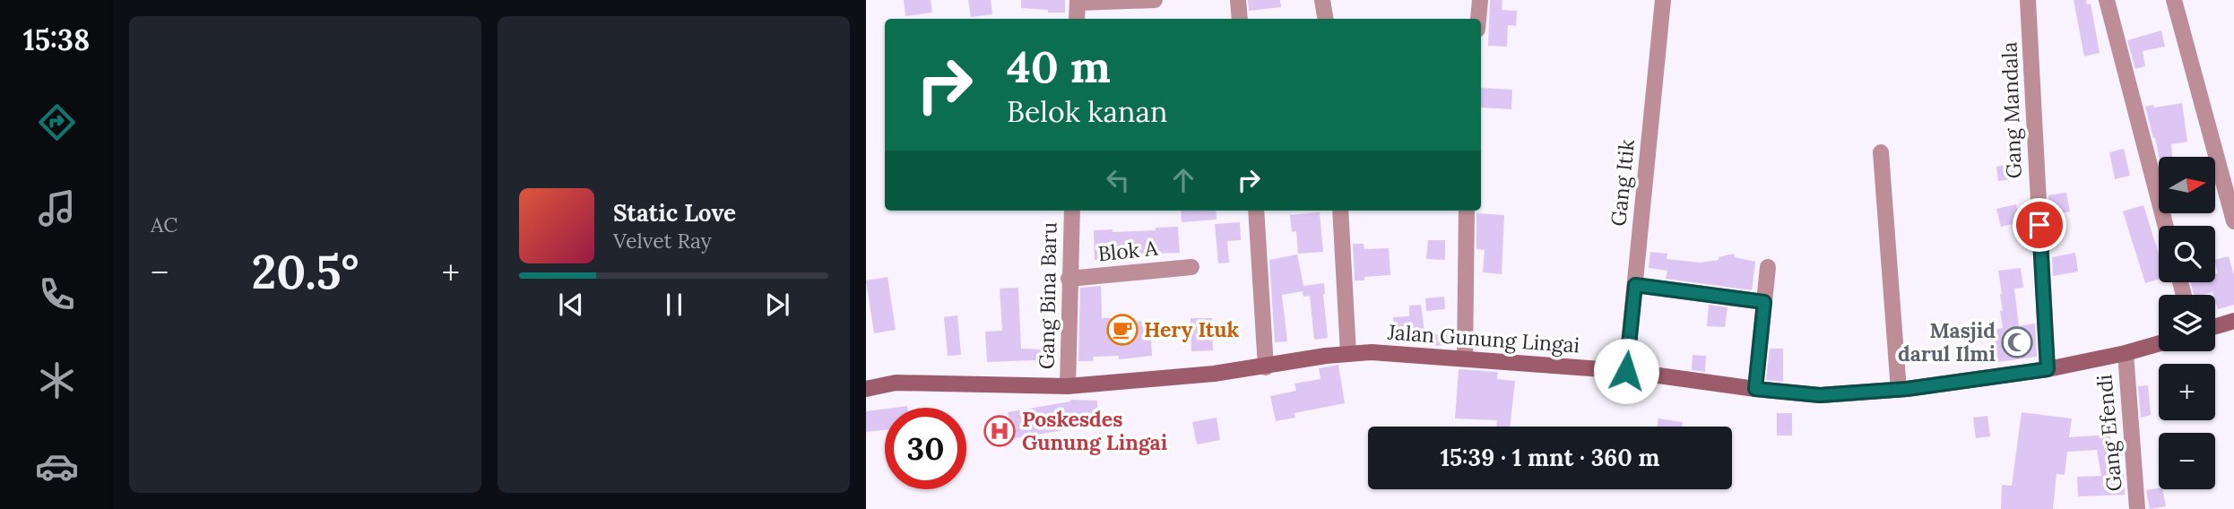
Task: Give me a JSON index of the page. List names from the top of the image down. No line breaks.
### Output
{"streets":{"street":["Gang Mandala","Gang Itik","Blok A","Gang Bina Baru","Jalan Gunung Lingai","Gang Efendi"]},"crossings":[["Gang Mandala","Jalan Gunung Lingai"],["Gang Itik","Jalan Gunung Lingai"],["Blok A","Gang Bina Baru"],["Gang Bina Baru","Jalan Gunung Lingai"],["Jalan Gunung Lingai","Gang Efendi"]],"places":{"cafe":["Hery Ituk"],"mosque":["Masjid darul Ilmi"],"hospital":["Poskesdes Gunung Lingai"]},"north":"right","page":{"tabs":"15:38","tile":"AC","turn":["40 m","Belok kanan"],"map_buttons":["+","−"],"song":["Static Love","Velvet Ray"],"heat":["−","20.5°","+"],"limit":"30","trip":"15:39 · 1 mnt · 360 m"}}
